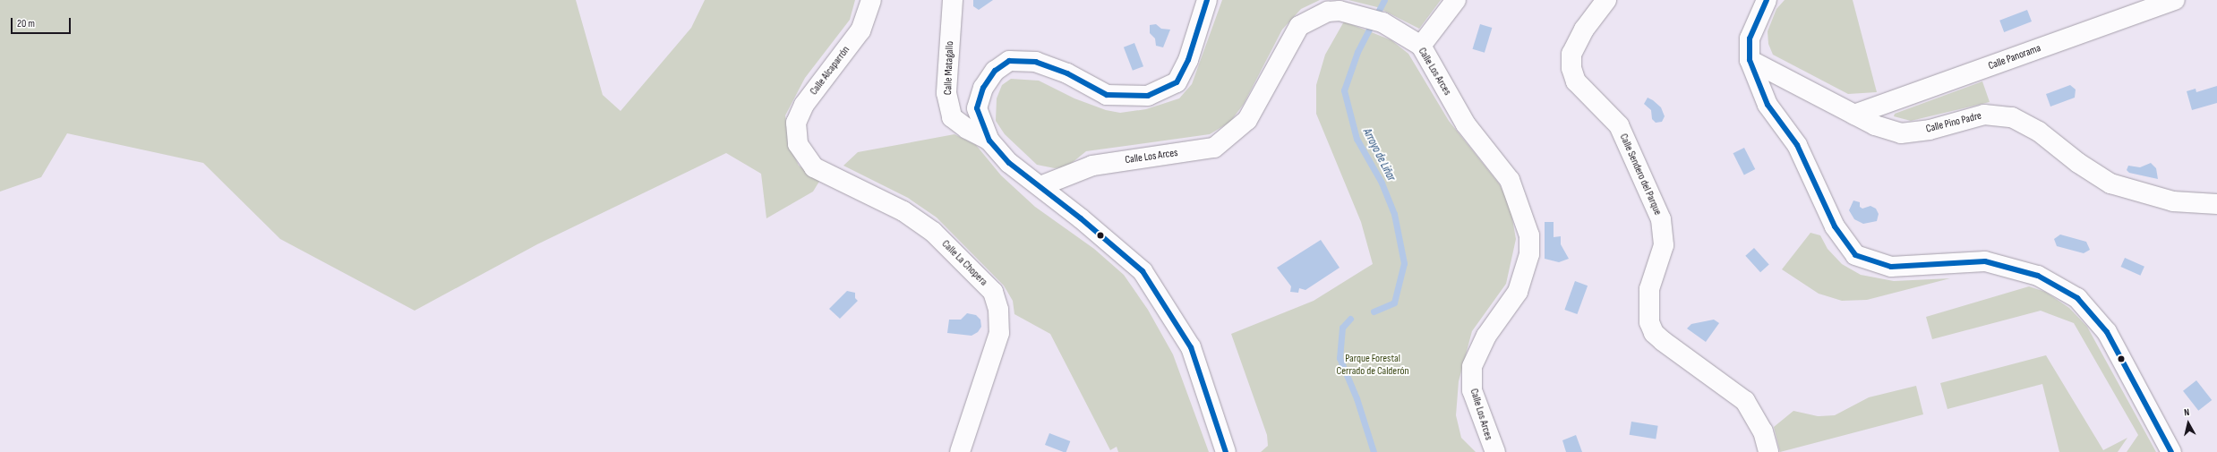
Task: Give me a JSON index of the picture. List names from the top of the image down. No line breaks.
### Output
{"streets":{"street":["Calle Panorama","Calle Matagallo","Calle Alcaparrón","Calle Los Arces","Calle Pino Padre","Calle Sendero del Parque","Calle La Chopera"]},"crossings":[["Calle Panorama","Calle Pino Padre"],["Calle Alcaparrón","Calle La Chopera"]],"water":["Arroyo de Liñar"],"parks":["Parque Forestal Cerrado de Calderón"],"scale_bar":"20 m","north":"top"}
